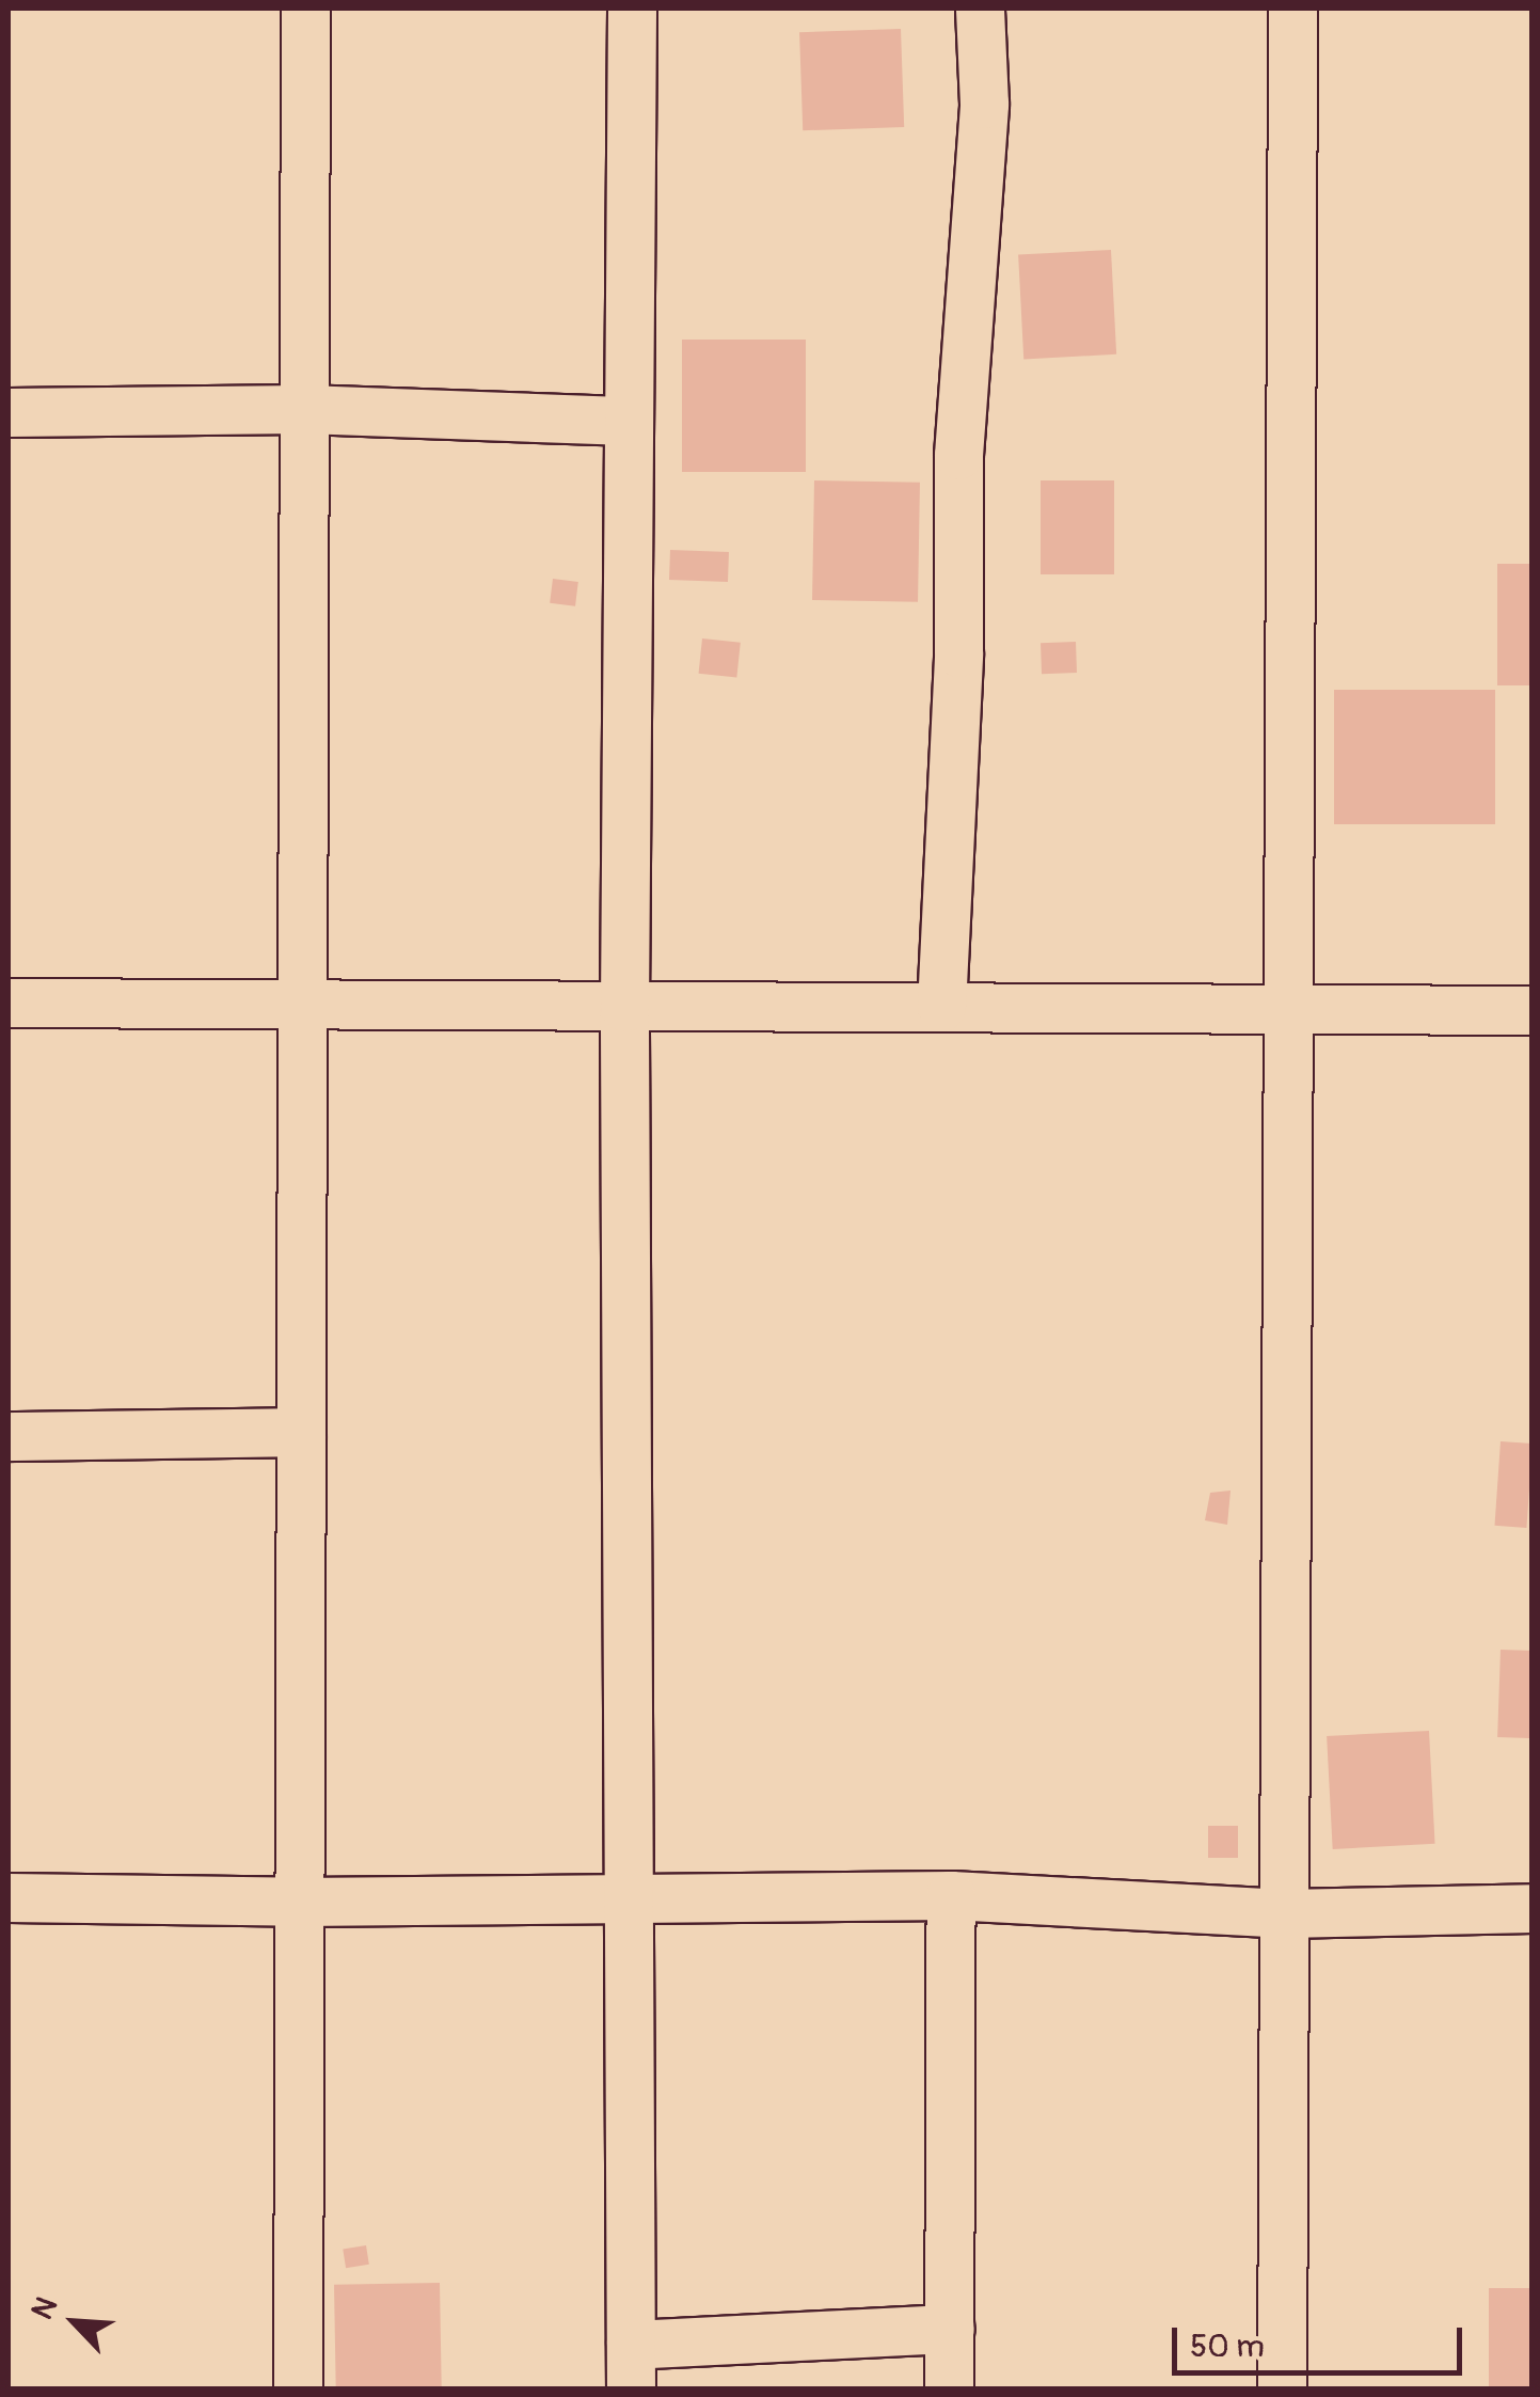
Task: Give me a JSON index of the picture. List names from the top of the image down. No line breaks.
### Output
{"scale_bar":"50 m","north":"top left"}
